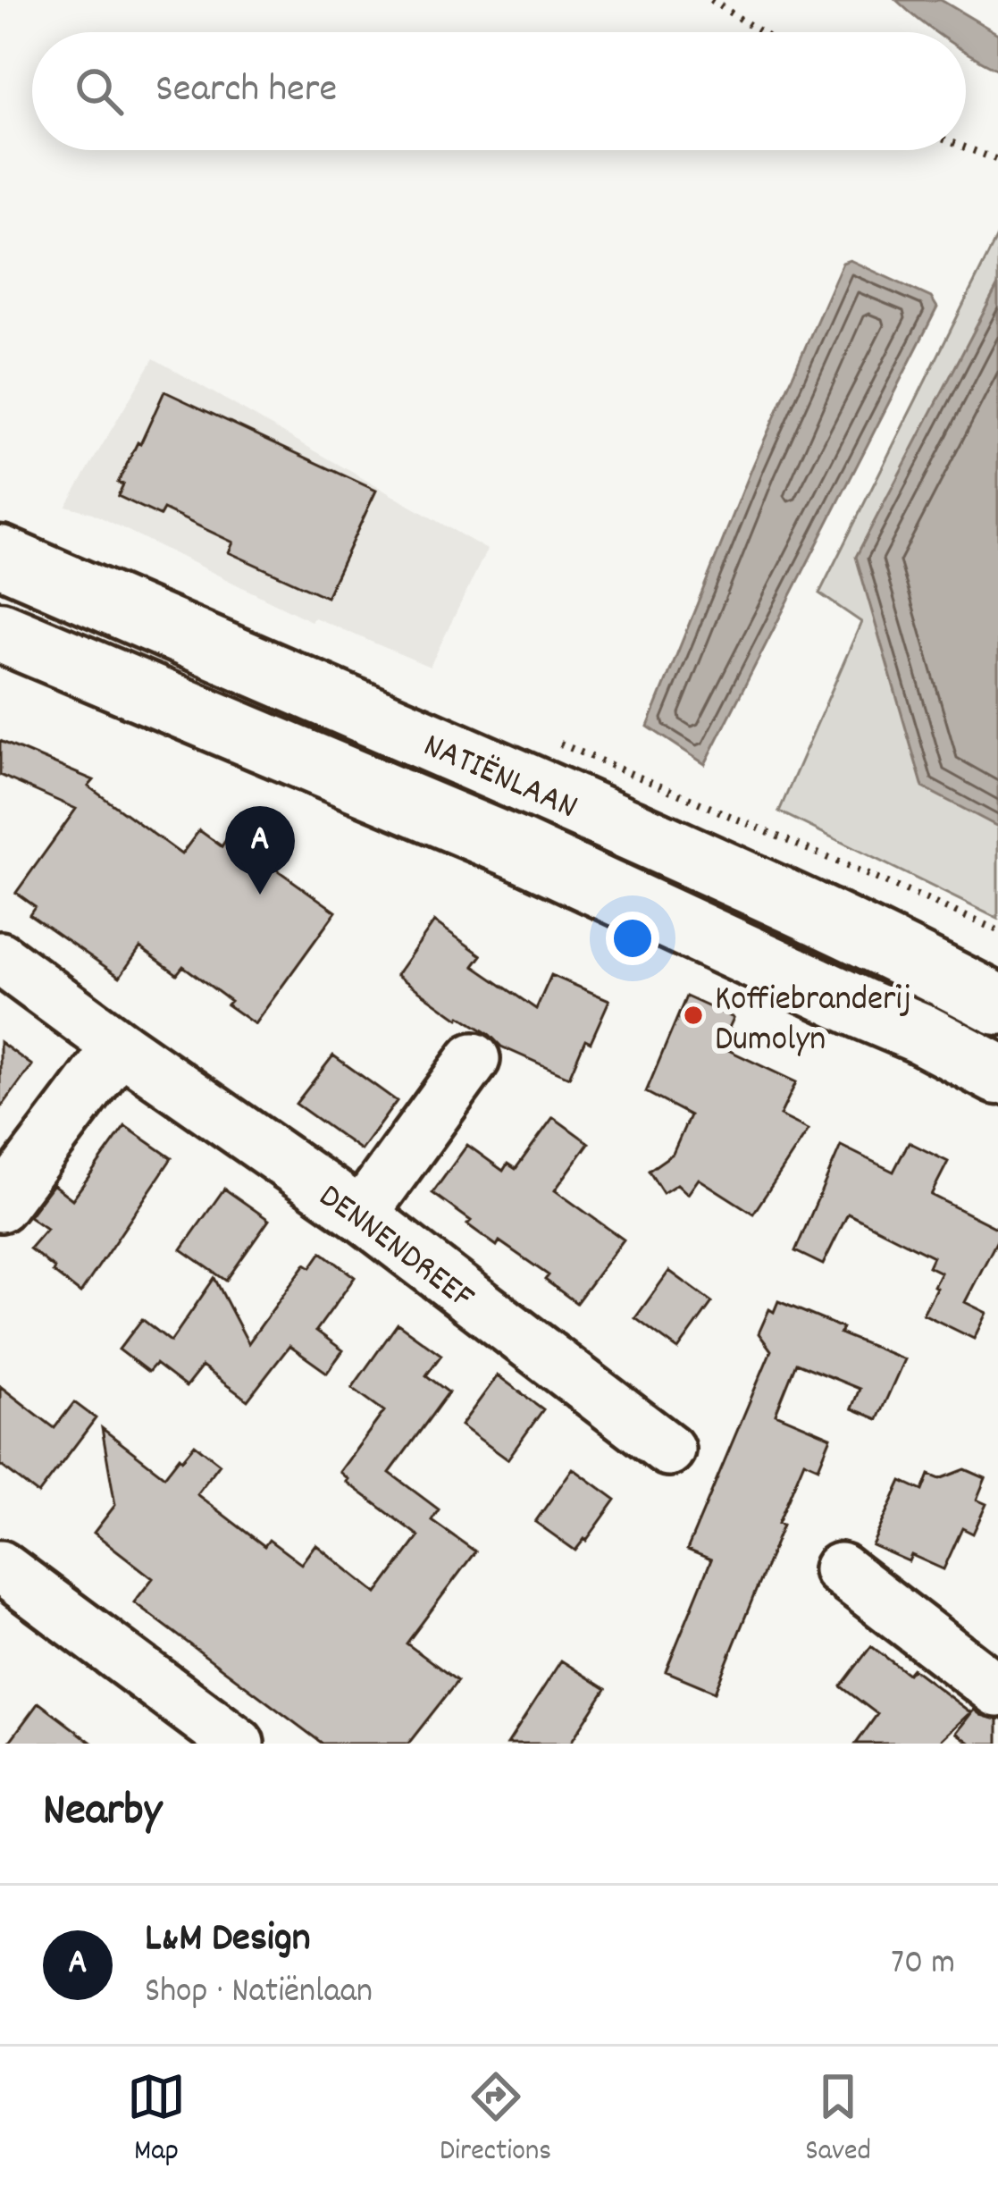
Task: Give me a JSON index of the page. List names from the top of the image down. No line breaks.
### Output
{"streets":{"main road":["NATIËNLAAN"],"street":["DENNENDREEF"]},"places":["Koffiebranderij Dumolyn"],"page":{"search":"Search here","pins":"A","heading":"Nearby","list":[{"mark":"A","name":"L&M Design","note":"Shop · Natiënlaan","value":"70 m"}],"nav":["Map","Directions","Saved"]}}
